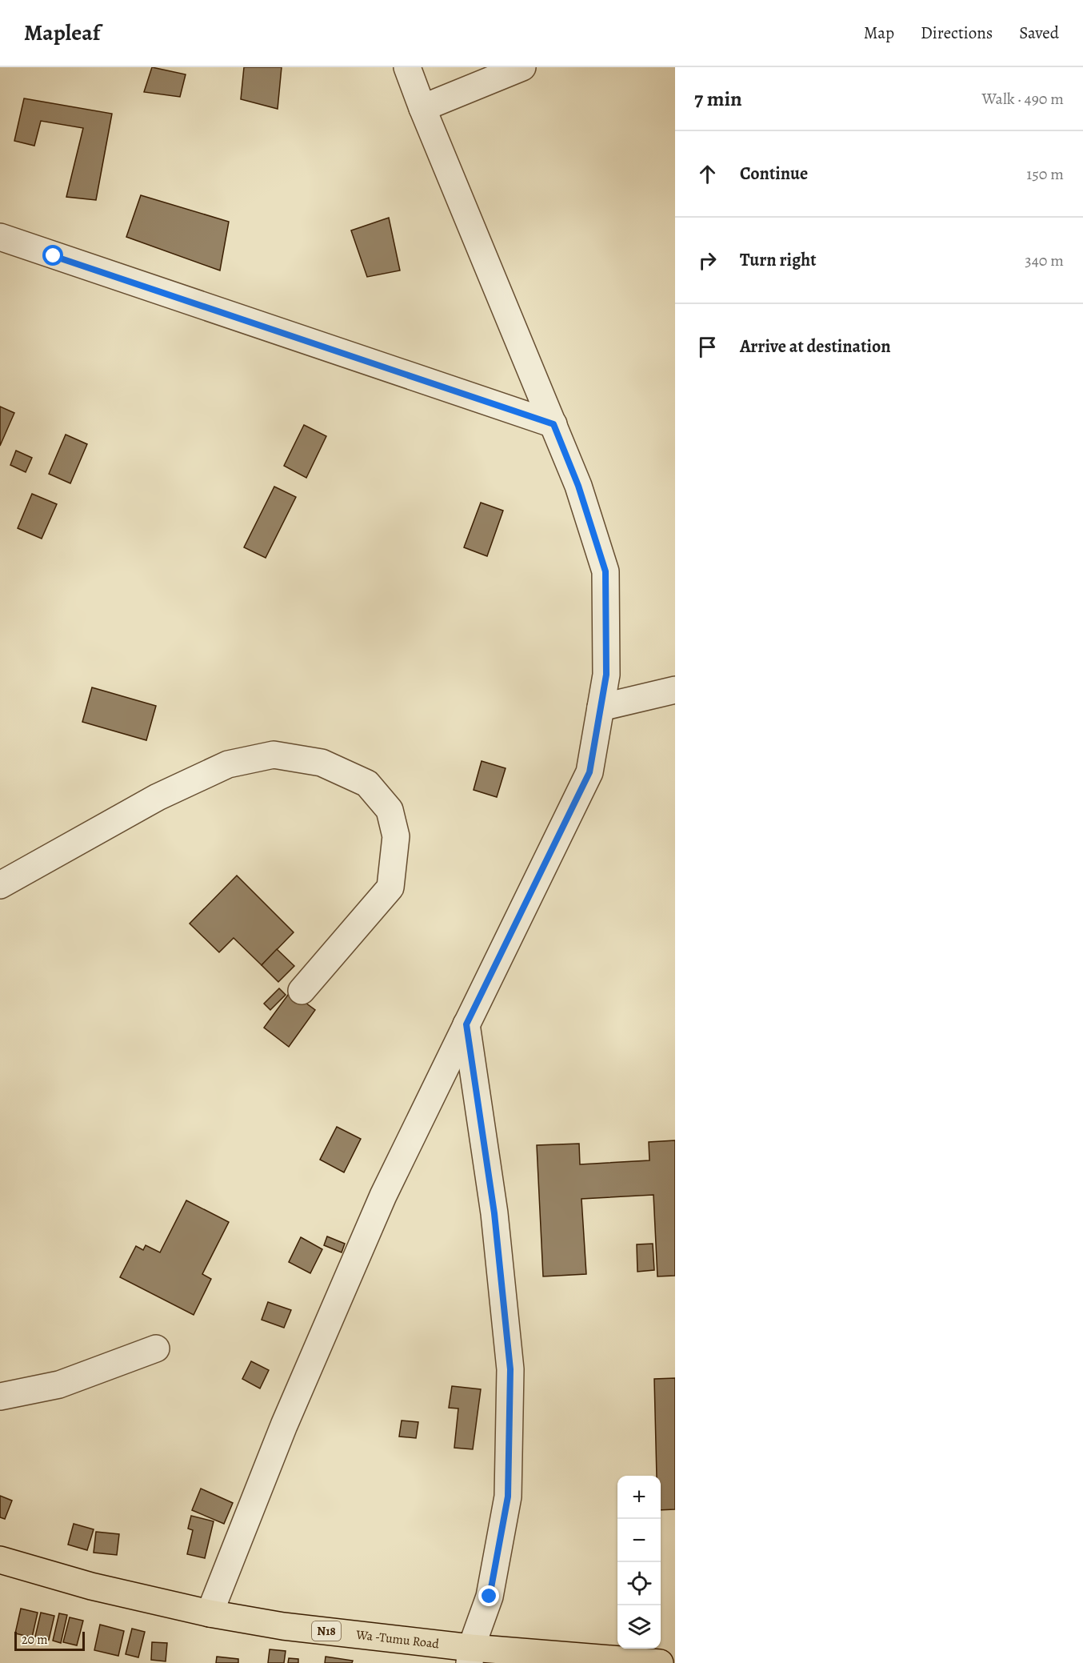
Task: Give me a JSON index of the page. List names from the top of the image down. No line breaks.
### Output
{"streets":{"highway":["N18","Wa -Tumu Road"]},"scale_bar":"20 m","page":{"header":"Mapleaf","nav":["Map","Directions","Saved"],"heading":["7 min","Walk · 490 m"],"list":[["Continue","150 m"],["Turn right","340 m"],"Arrive at destination"],"map_buttons":["+","−"],"scale":"20 m"}}
